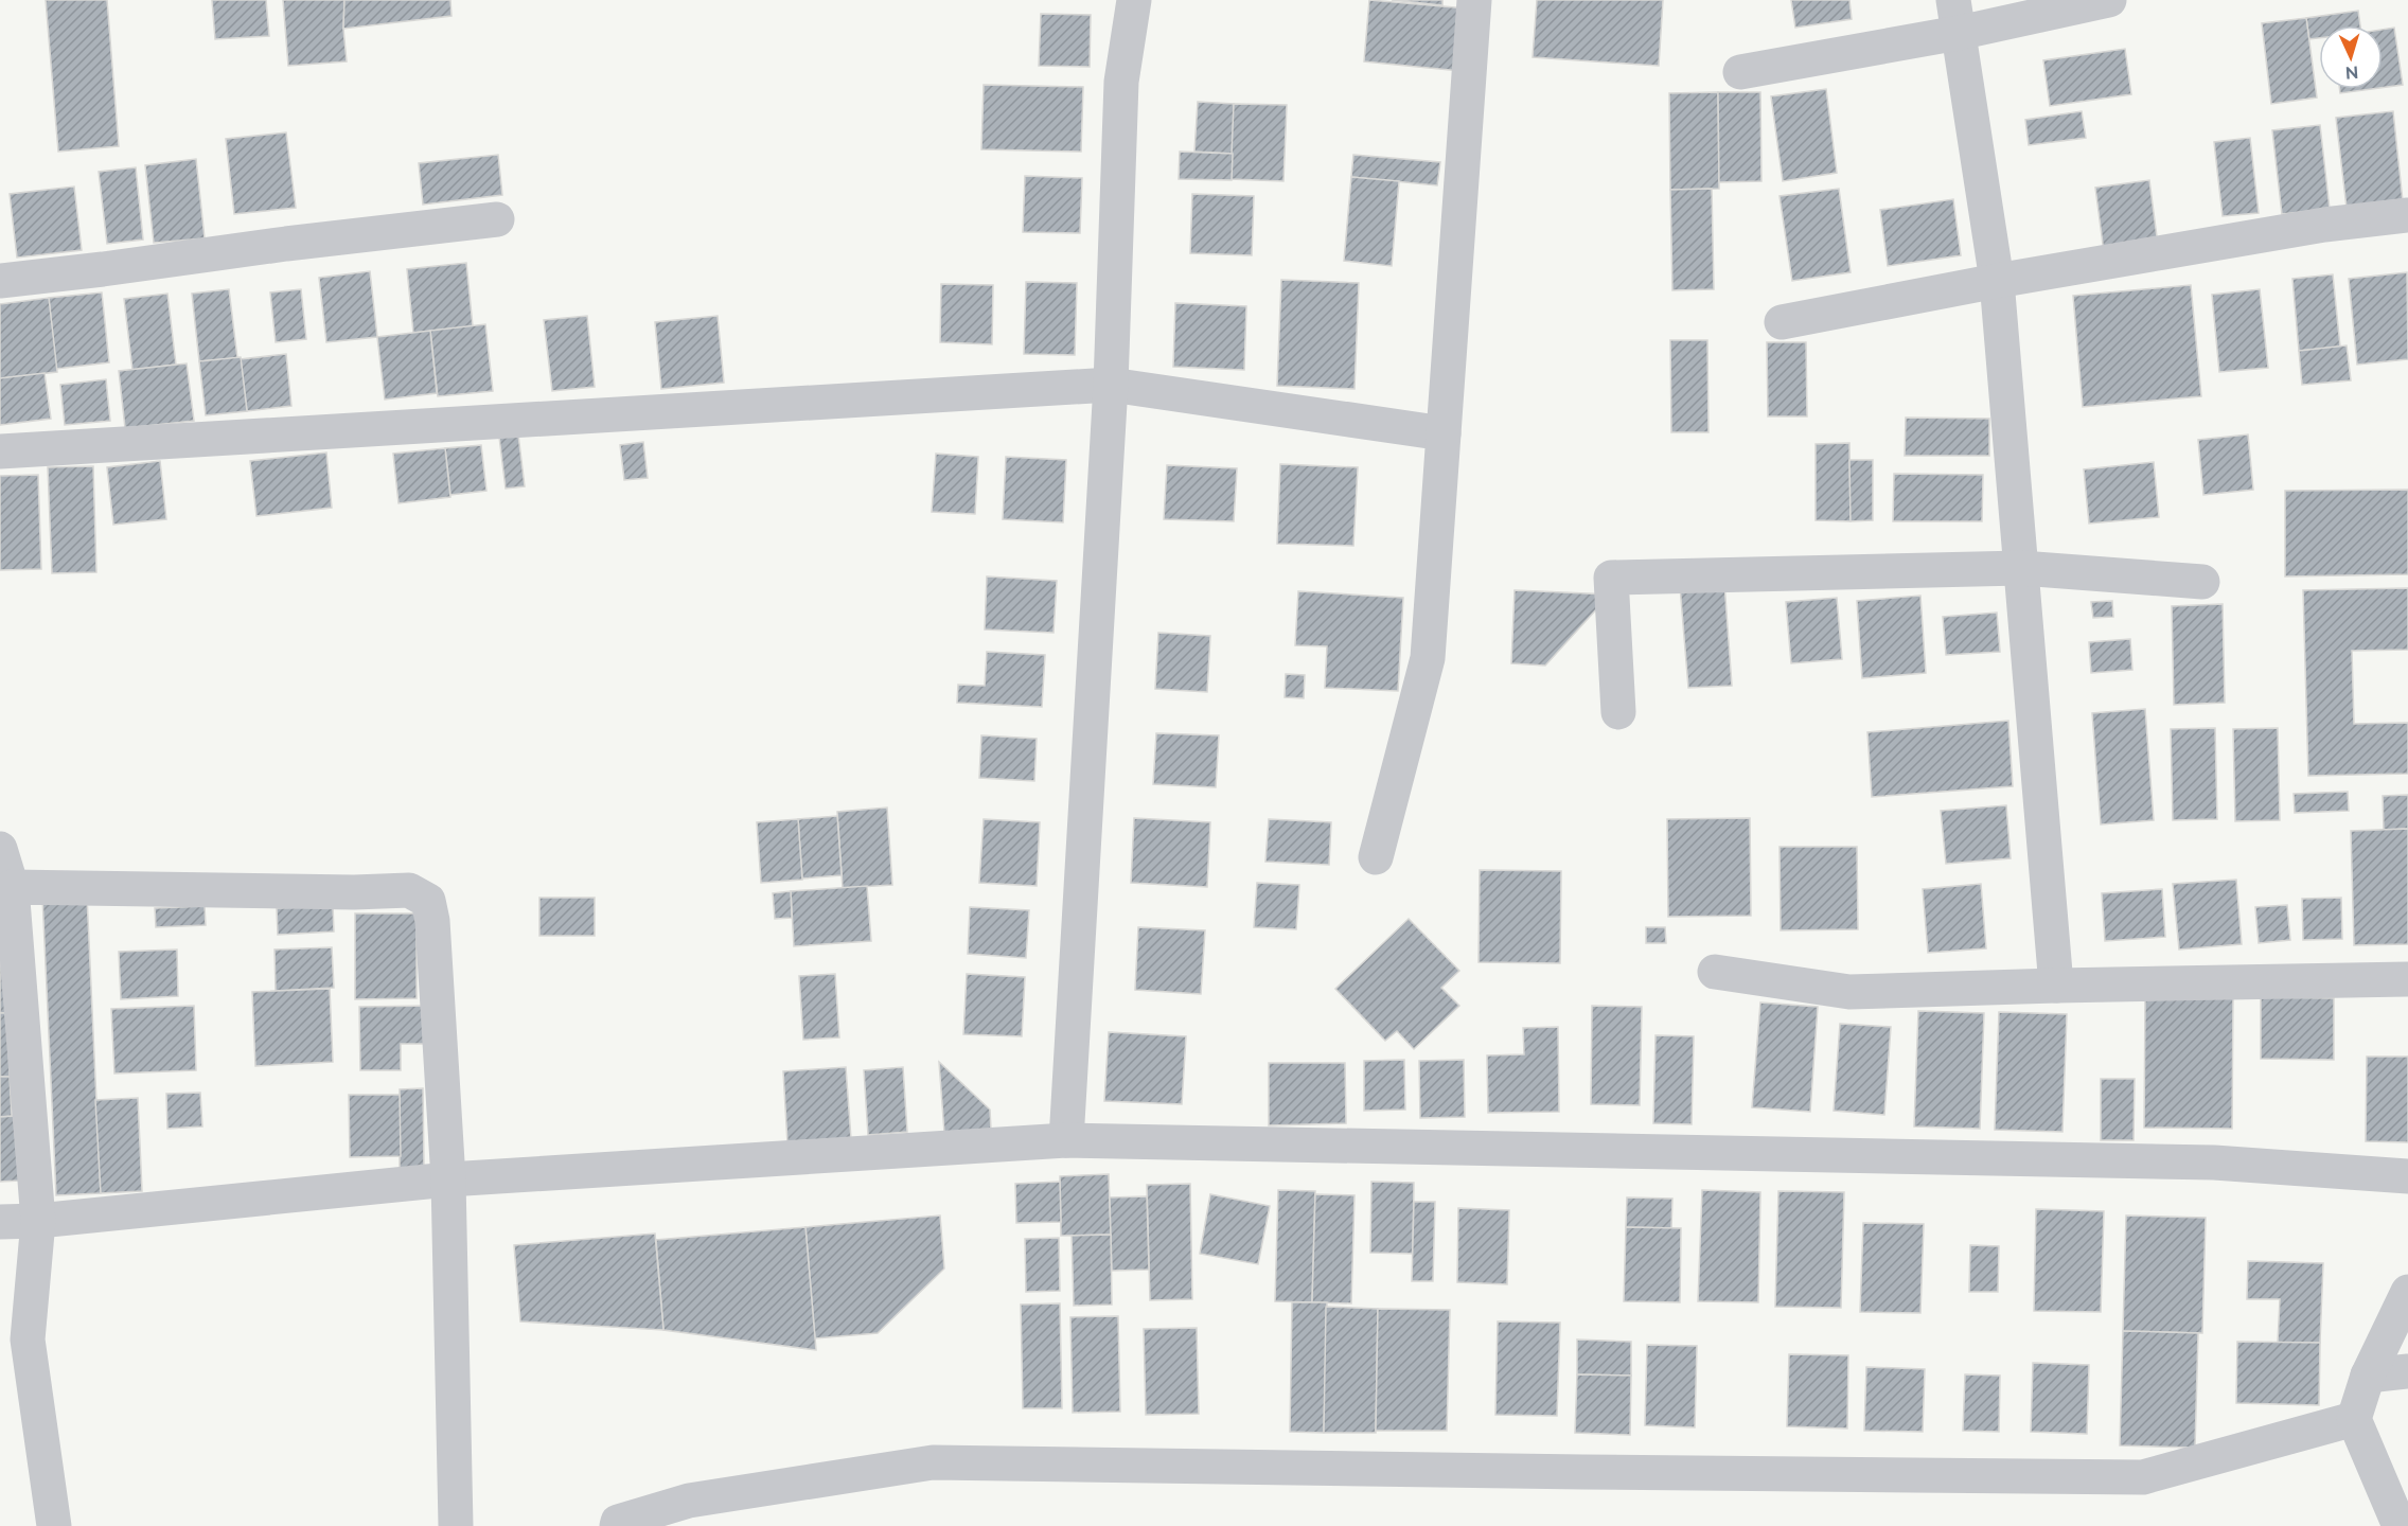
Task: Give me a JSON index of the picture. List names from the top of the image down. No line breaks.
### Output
{"north":"bottom"}
